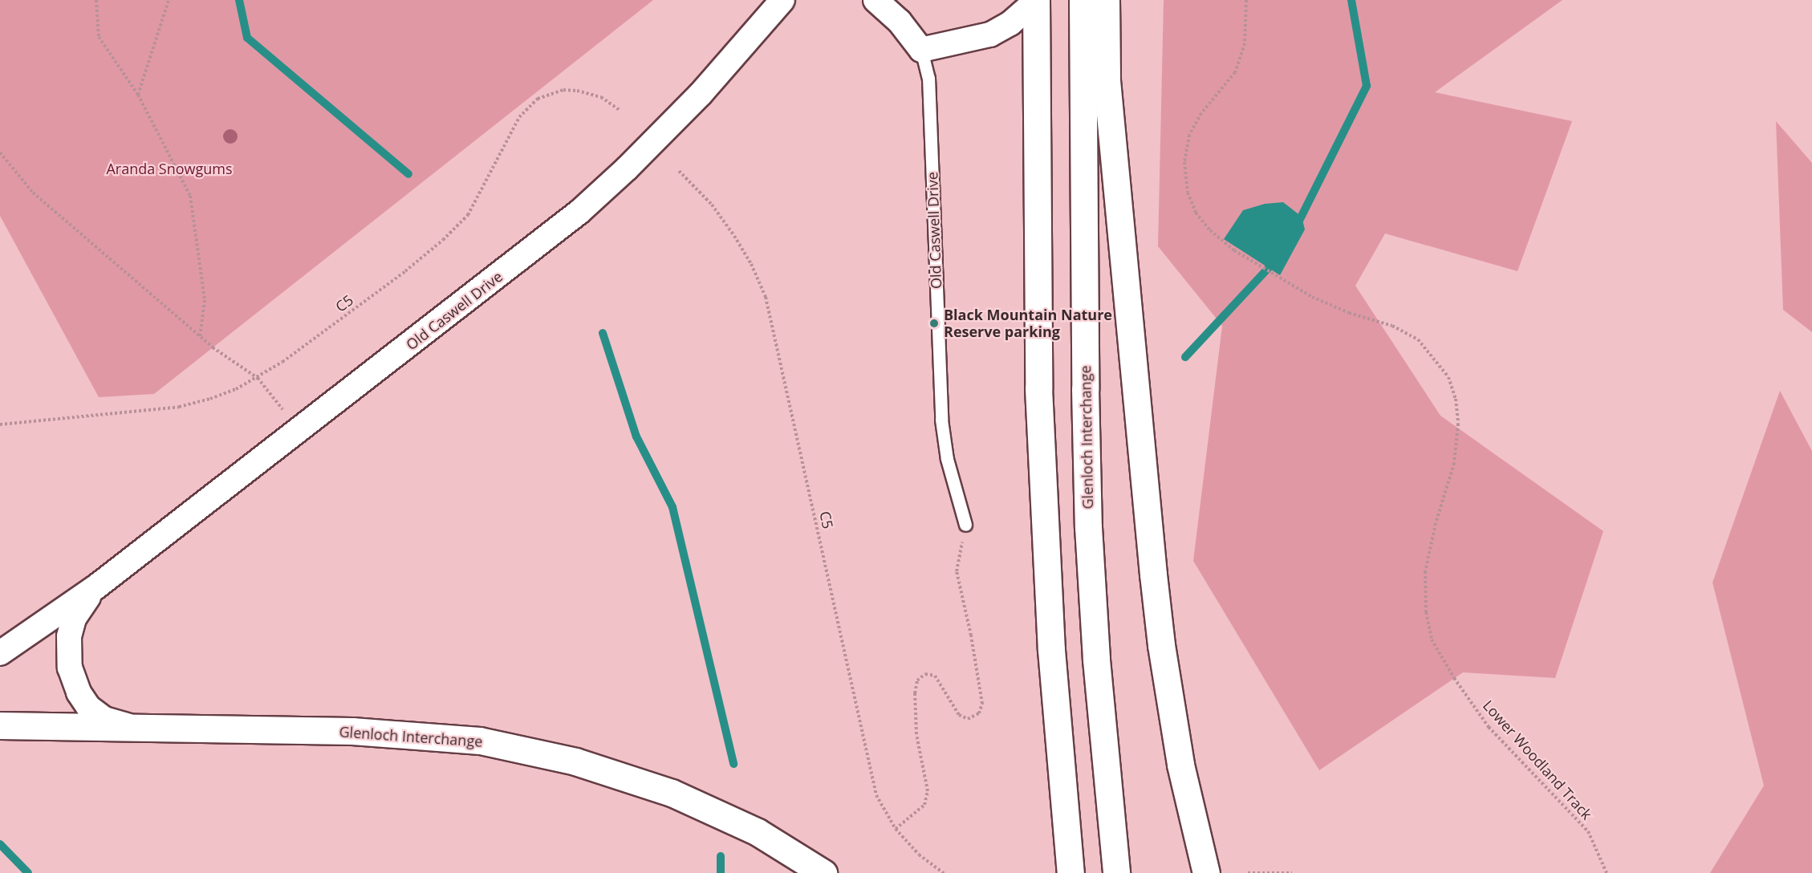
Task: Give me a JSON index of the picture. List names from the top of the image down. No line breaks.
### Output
{"streets":{"highway":["Glenloch Interchange"],"street":["Old Caswell Drive"],"path":["C5","Lower Woodland Track"]},"crossings":[["Old Caswell Drive","Glenloch Interchange"]],"parks":["Aranda Snowgums"],"places":["Black Mountain Nature Reserve parking"]}
